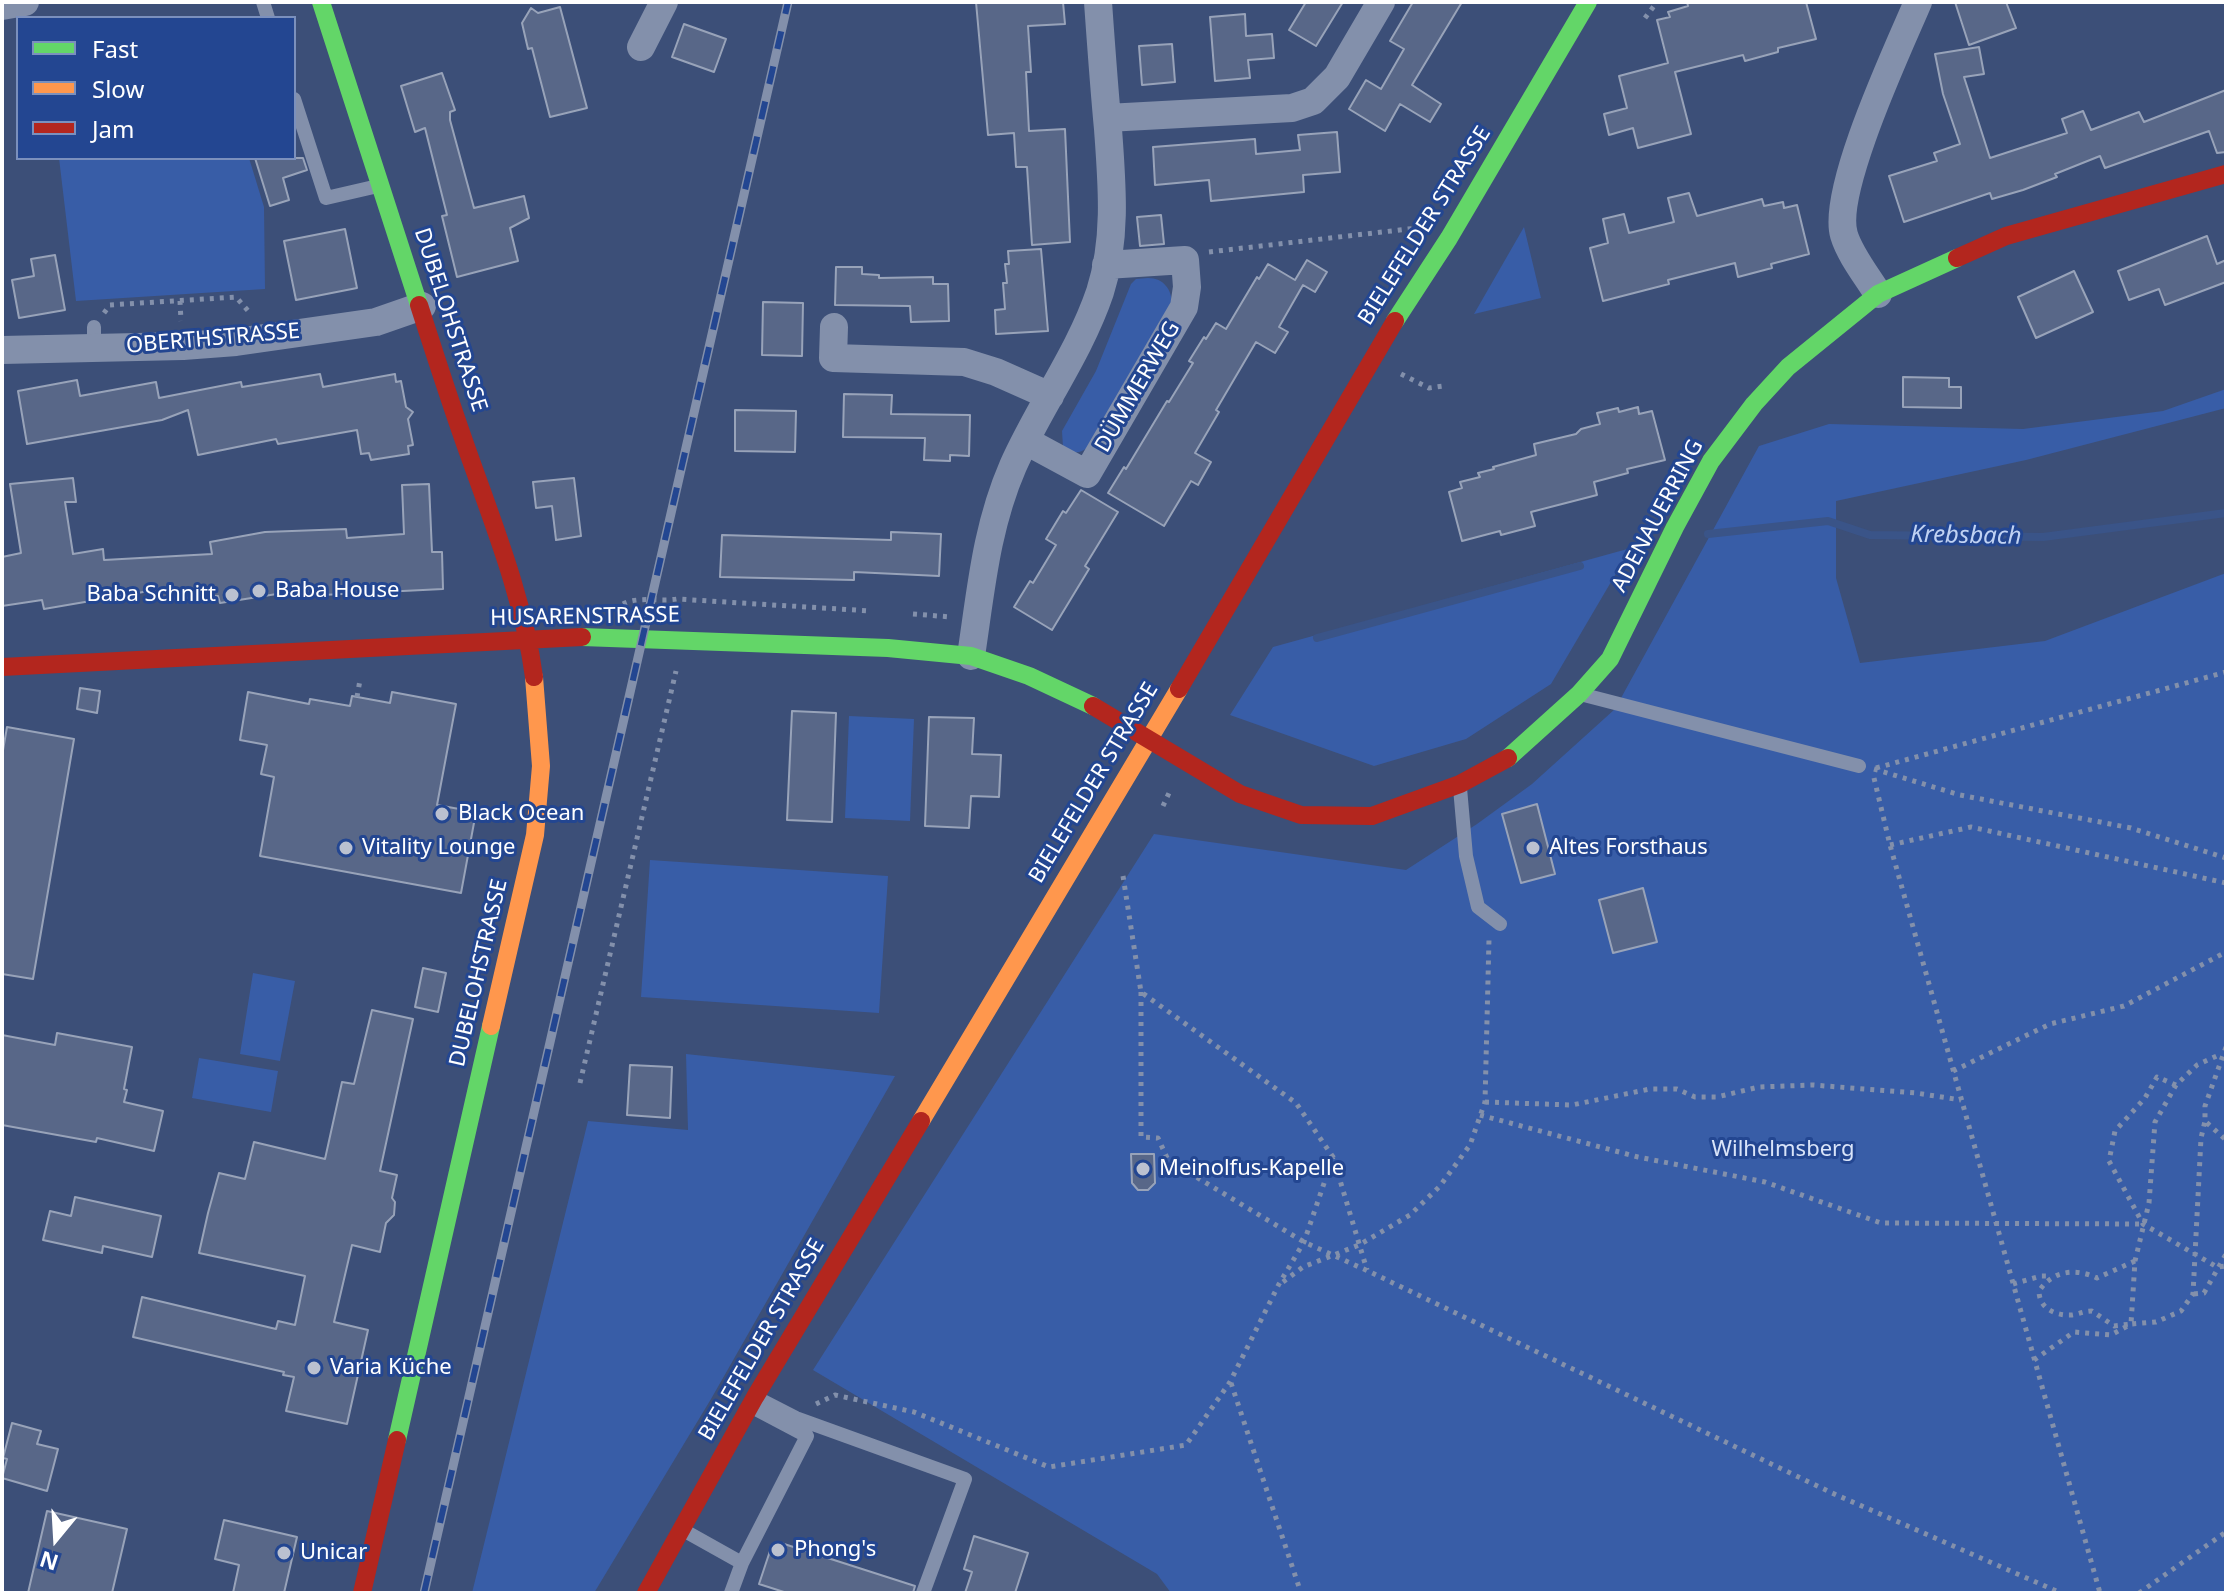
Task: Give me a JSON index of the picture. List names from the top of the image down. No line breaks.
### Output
{"streets":{"main road":["BIELEFELDER STRASSE","DUBELOHSTRASSE","ADENAUERRING","HUSARENSTRASSE"],"street":["OBERTHSTRASSE","DÜMMERWEG"]},"crossings":[["BIELEFELDER STRASSE","ADENAUERRING"],["BIELEFELDER STRASSE","HUSARENSTRASSE"],["DUBELOHSTRASSE","OBERTHSTRASSE"],["DUBELOHSTRASSE","HUSARENSTRASSE"],["ADENAUERRING","HUSARENSTRASSE"]],"water":["Krebsbach"],"parks":["Wilhelmsberg"],"places":["Baba House","Baba Schnitt","Black Ocean","Vitality Lounge","Altes Forsthaus","Meinolfus-Kapelle","Varia Küche","Phong's","Unicar"],"legend":["Fast","Slow","Jam"],"north":"bottom"}
